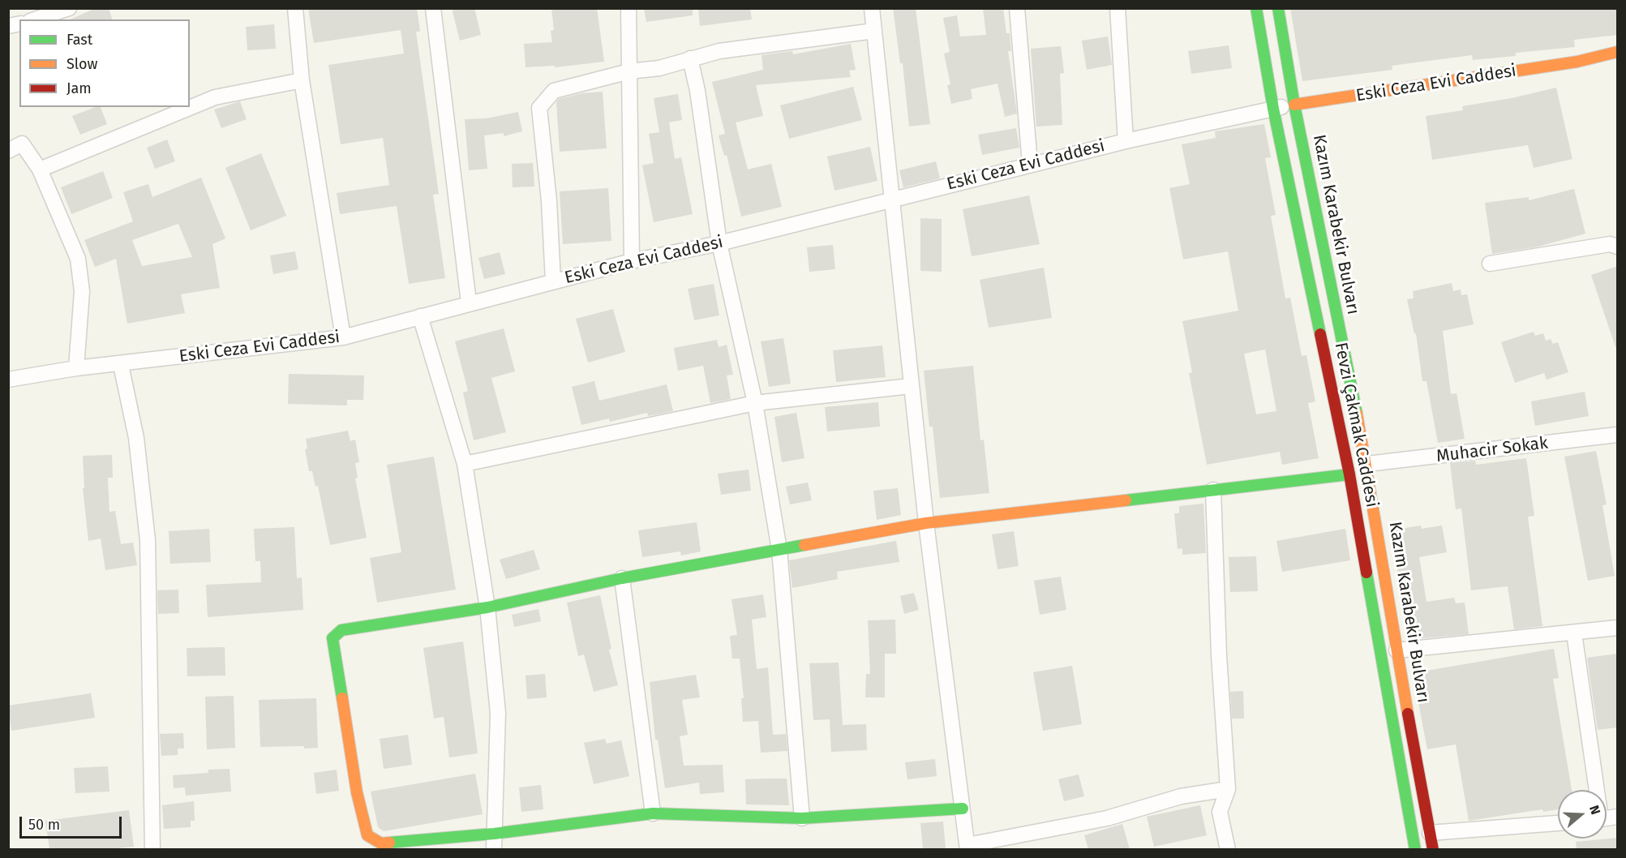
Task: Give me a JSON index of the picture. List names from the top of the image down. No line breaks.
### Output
{"streets":{"street":["Eski Ceza Evi Caddesi","Kazım Karabekir Bulvarı","Fevzi Çakmak Caddesi","Muhacir Sokak"]},"crossings":[["Eski Ceza Evi Caddesi","Kazım Karabekir Bulvarı"],["Eski Ceza Evi Caddesi","Fevzi Çakmak Caddesi"],["Kazım Karabekir Bulvarı","Muhacir Sokak"]],"legend":["Fast","Slow","Jam"],"scale_bar":"50 m","north":"right"}
